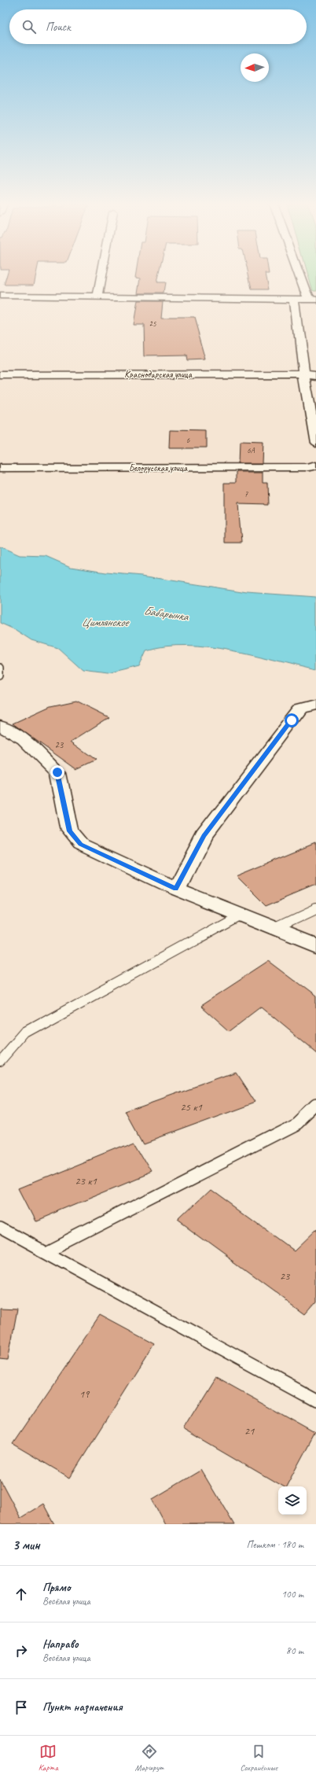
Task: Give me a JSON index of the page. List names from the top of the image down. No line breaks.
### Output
{"streets":{"street":["Краснодарская улица","Белорусская улица"]},"water":["Бабарынка","Цимлянское"],"house_numbers":["25","6","6А","7","23","25 к1","23 к1","23","19","21"],"north":"left","page":{"search":"Поиск","heading":["3 мин","Пешком · 180 m"],"list":[["Прямо","Весёлая улица","100 m"],["Направо","Весёлая улица","80 m"],"Пункт назначения"],"nav":["Карта","Маршрут","Сохранённые"]}}
